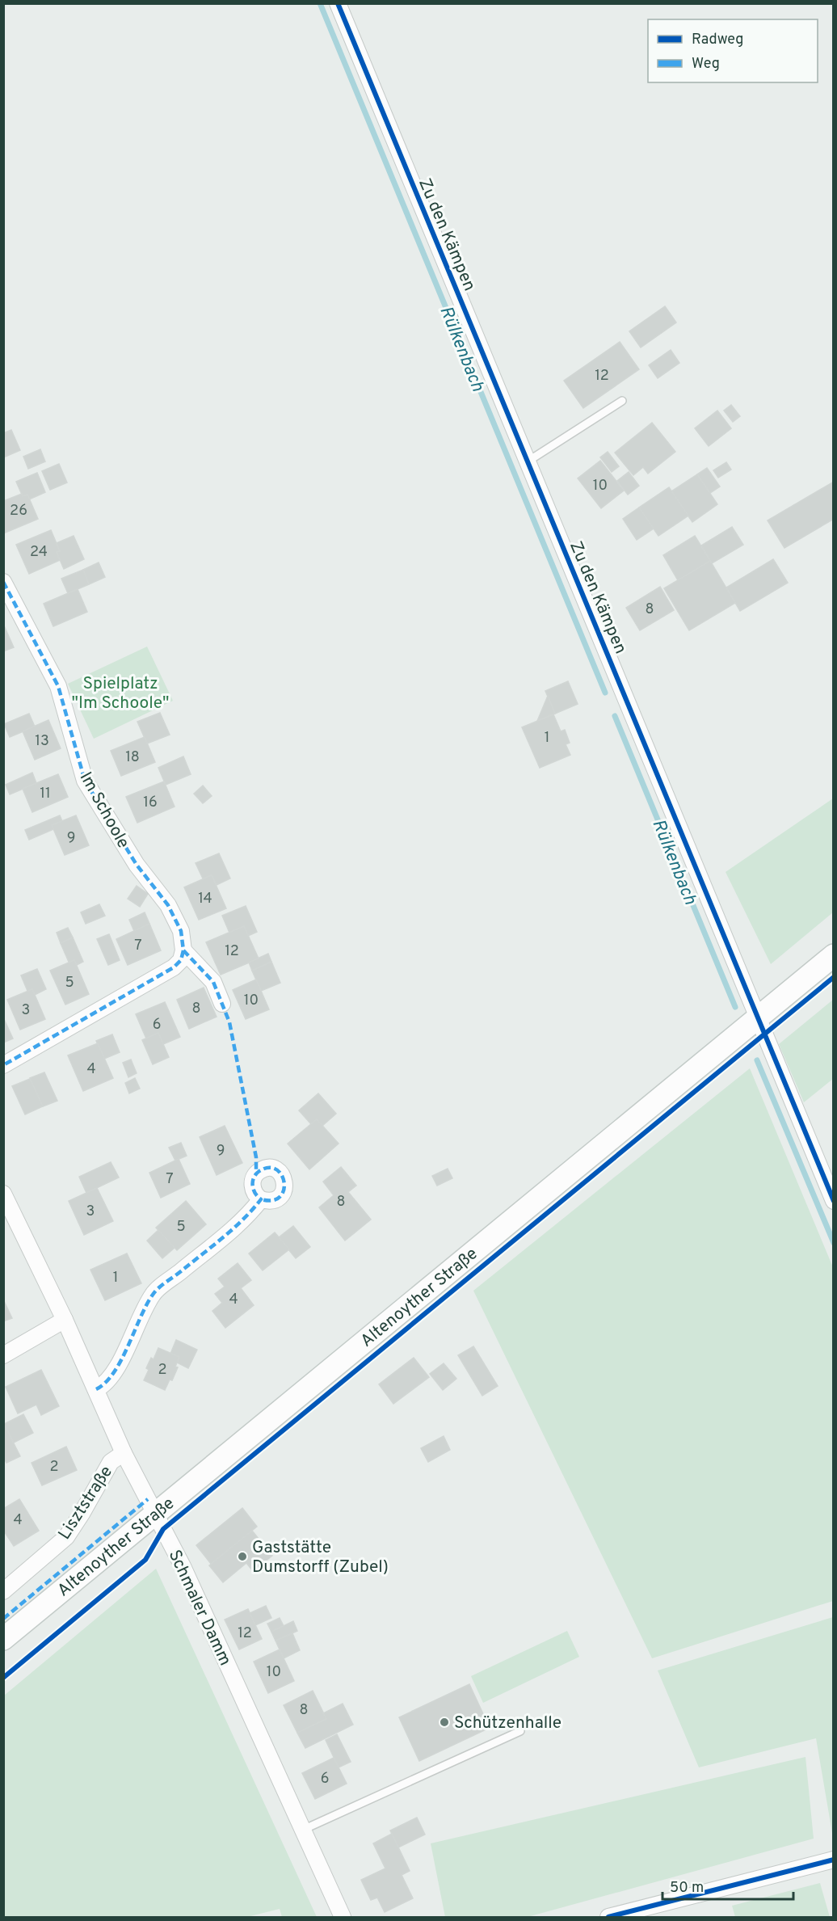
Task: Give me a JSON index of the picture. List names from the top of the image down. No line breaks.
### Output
{"streets":{"main road":["Altenoyther Straße"],"street":["Zu den Kämpen","Im Schoole","Lisztstraße","Schmaler Damm"]},"crossings":[["Zu den Kämpen","Altenoyther Straße"],["Altenoyther Straße","Schmaler Damm"],["Lisztstraße","Schmaler Damm"]],"water":["Rülkenbach"],"parks":["Spielplatz \"Im Schoole\""],"places":["Gaststätte Dumstorff (Zubel)","Schützenhalle"],"house_numbers":["12","10","26","24","8","1","13","18","11","16","9","14","7","12","5","10","8","3","6","4","9","7","8","3","5","1","4","2","2","4","12","10","8","6"],"legend":["Radweg","Weg"],"scale_bar":"50 m"}
